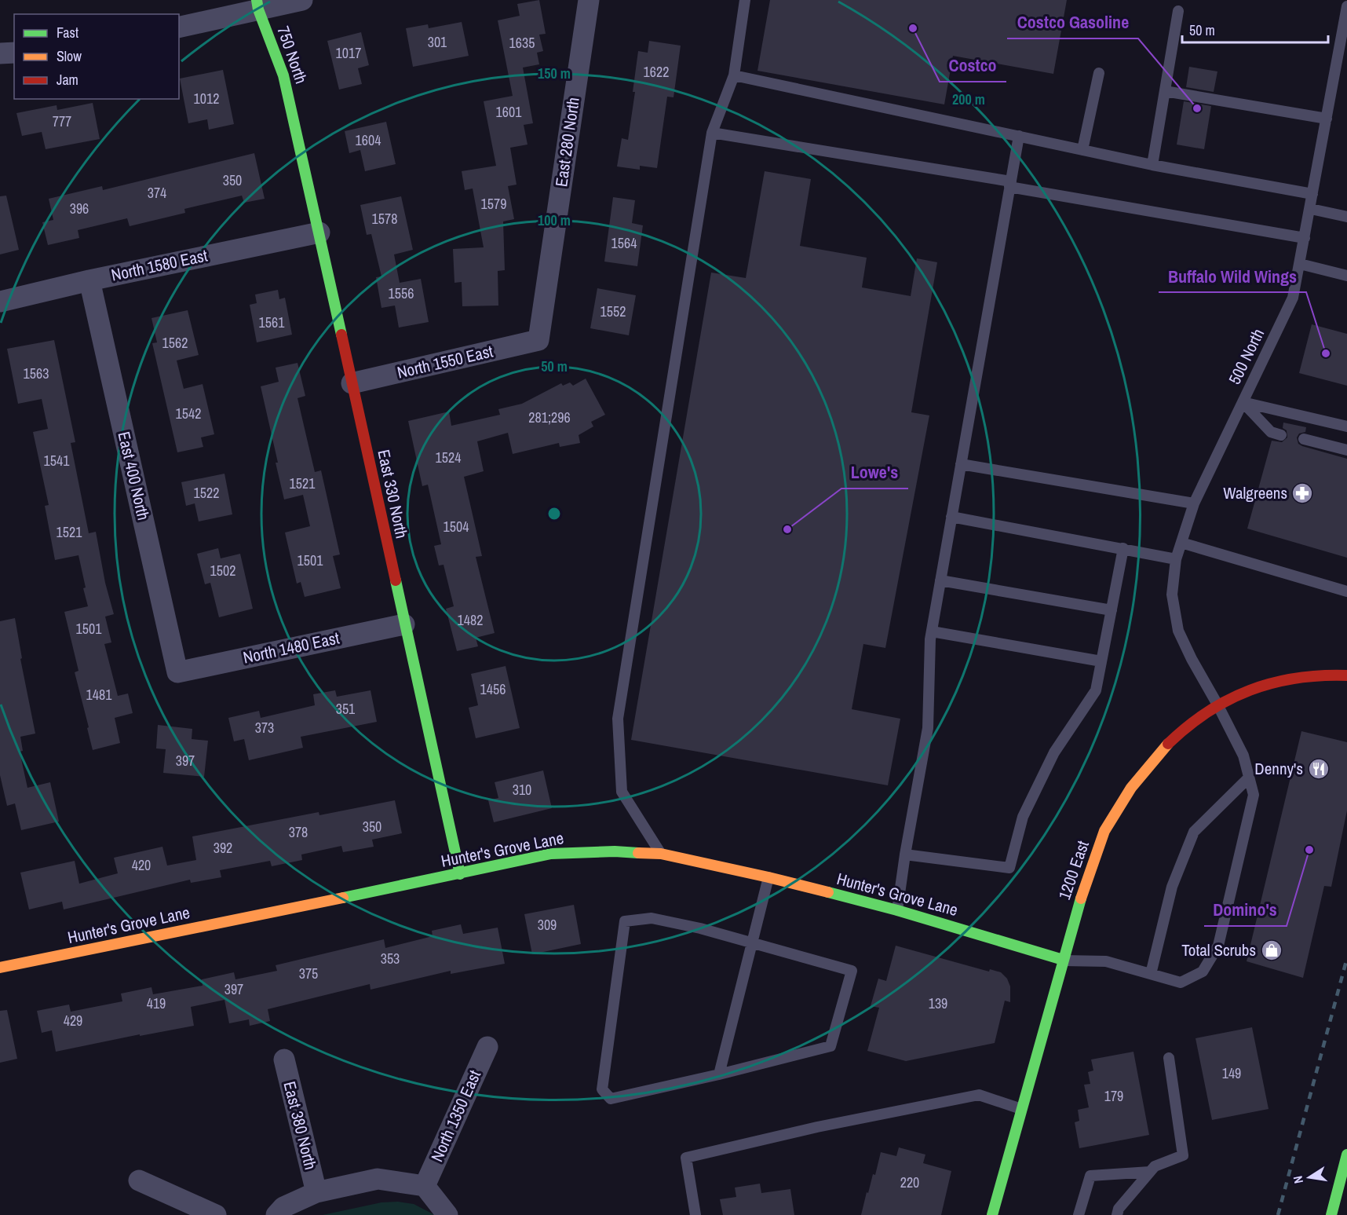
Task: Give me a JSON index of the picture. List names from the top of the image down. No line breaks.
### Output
{"streets":{"street":["750 North","East 280 North","North 1580 East","North 1550 East","East 400 North","East 330 North","North 1480 East","Hunter's Grove Lane","1200 East","North 1350 East","East 380 North"],"lane":["500 North"]},"crossings":[["750 North","East 330 North"],["East 280 North","North 1550 East"],["North 1580 East","East 400 North"],["North 1580 East","East 330 North"],["500 North","Hunter's Grove Lane"],["500 North","1200 East"],["North 1550 East","East 330 North"],["East 400 North","North 1480 East"],["East 330 North","North 1480 East"],["East 330 North","Hunter's Grove Lane"],["Hunter's Grove Lane","1200 East"]],"places":{"other":["Costco","Costco Gasoline","Buffalo Wild Wings","Lowe's","Domino's"],"pharmacy":["Walgreens"],"restaurant":["Denny's"],"shop":["Total Scrubs"]},"house_numbers":["301","1635","1017","1622","1012","1601","777","1604","350","374","1579","396","1578","1564","1556","1552","1561","1562","1563","1542","281;296","1524","1541","1521","1522","1504","1521","1501","1502","1482","1501","1456","1481","351","373","397","310","350","378","392","420","309","353","375","397","419","139","429","149","179","220"],"legend":["Fast","Slow","Jam"],"scale_bar":"50 m","north":"left","rings":["150 m","200 m","100 m","50 m"]}
